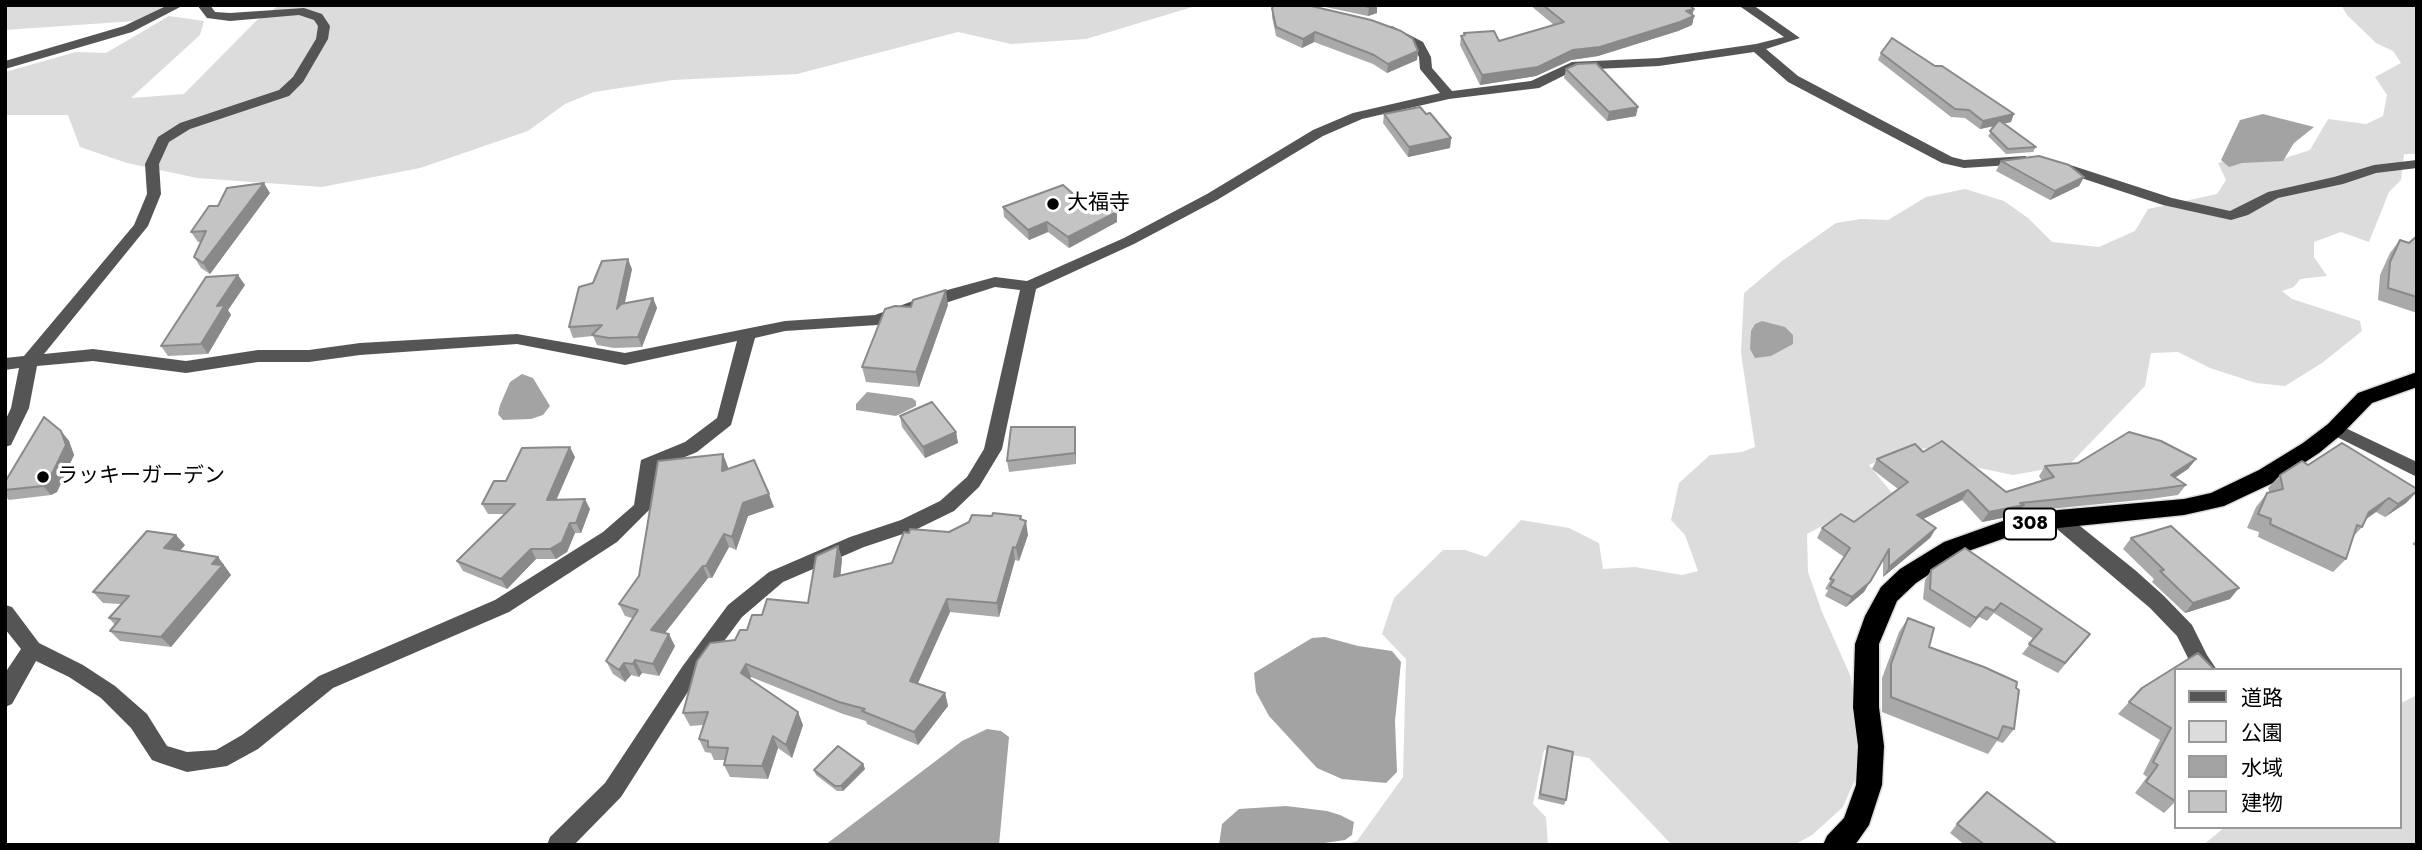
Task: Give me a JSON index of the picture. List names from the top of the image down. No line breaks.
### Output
{"streets":{"highway":["308"]},"places":["大福寺","ラッキーガーデン"],"legend":["道路","公園","水域","建物"]}
